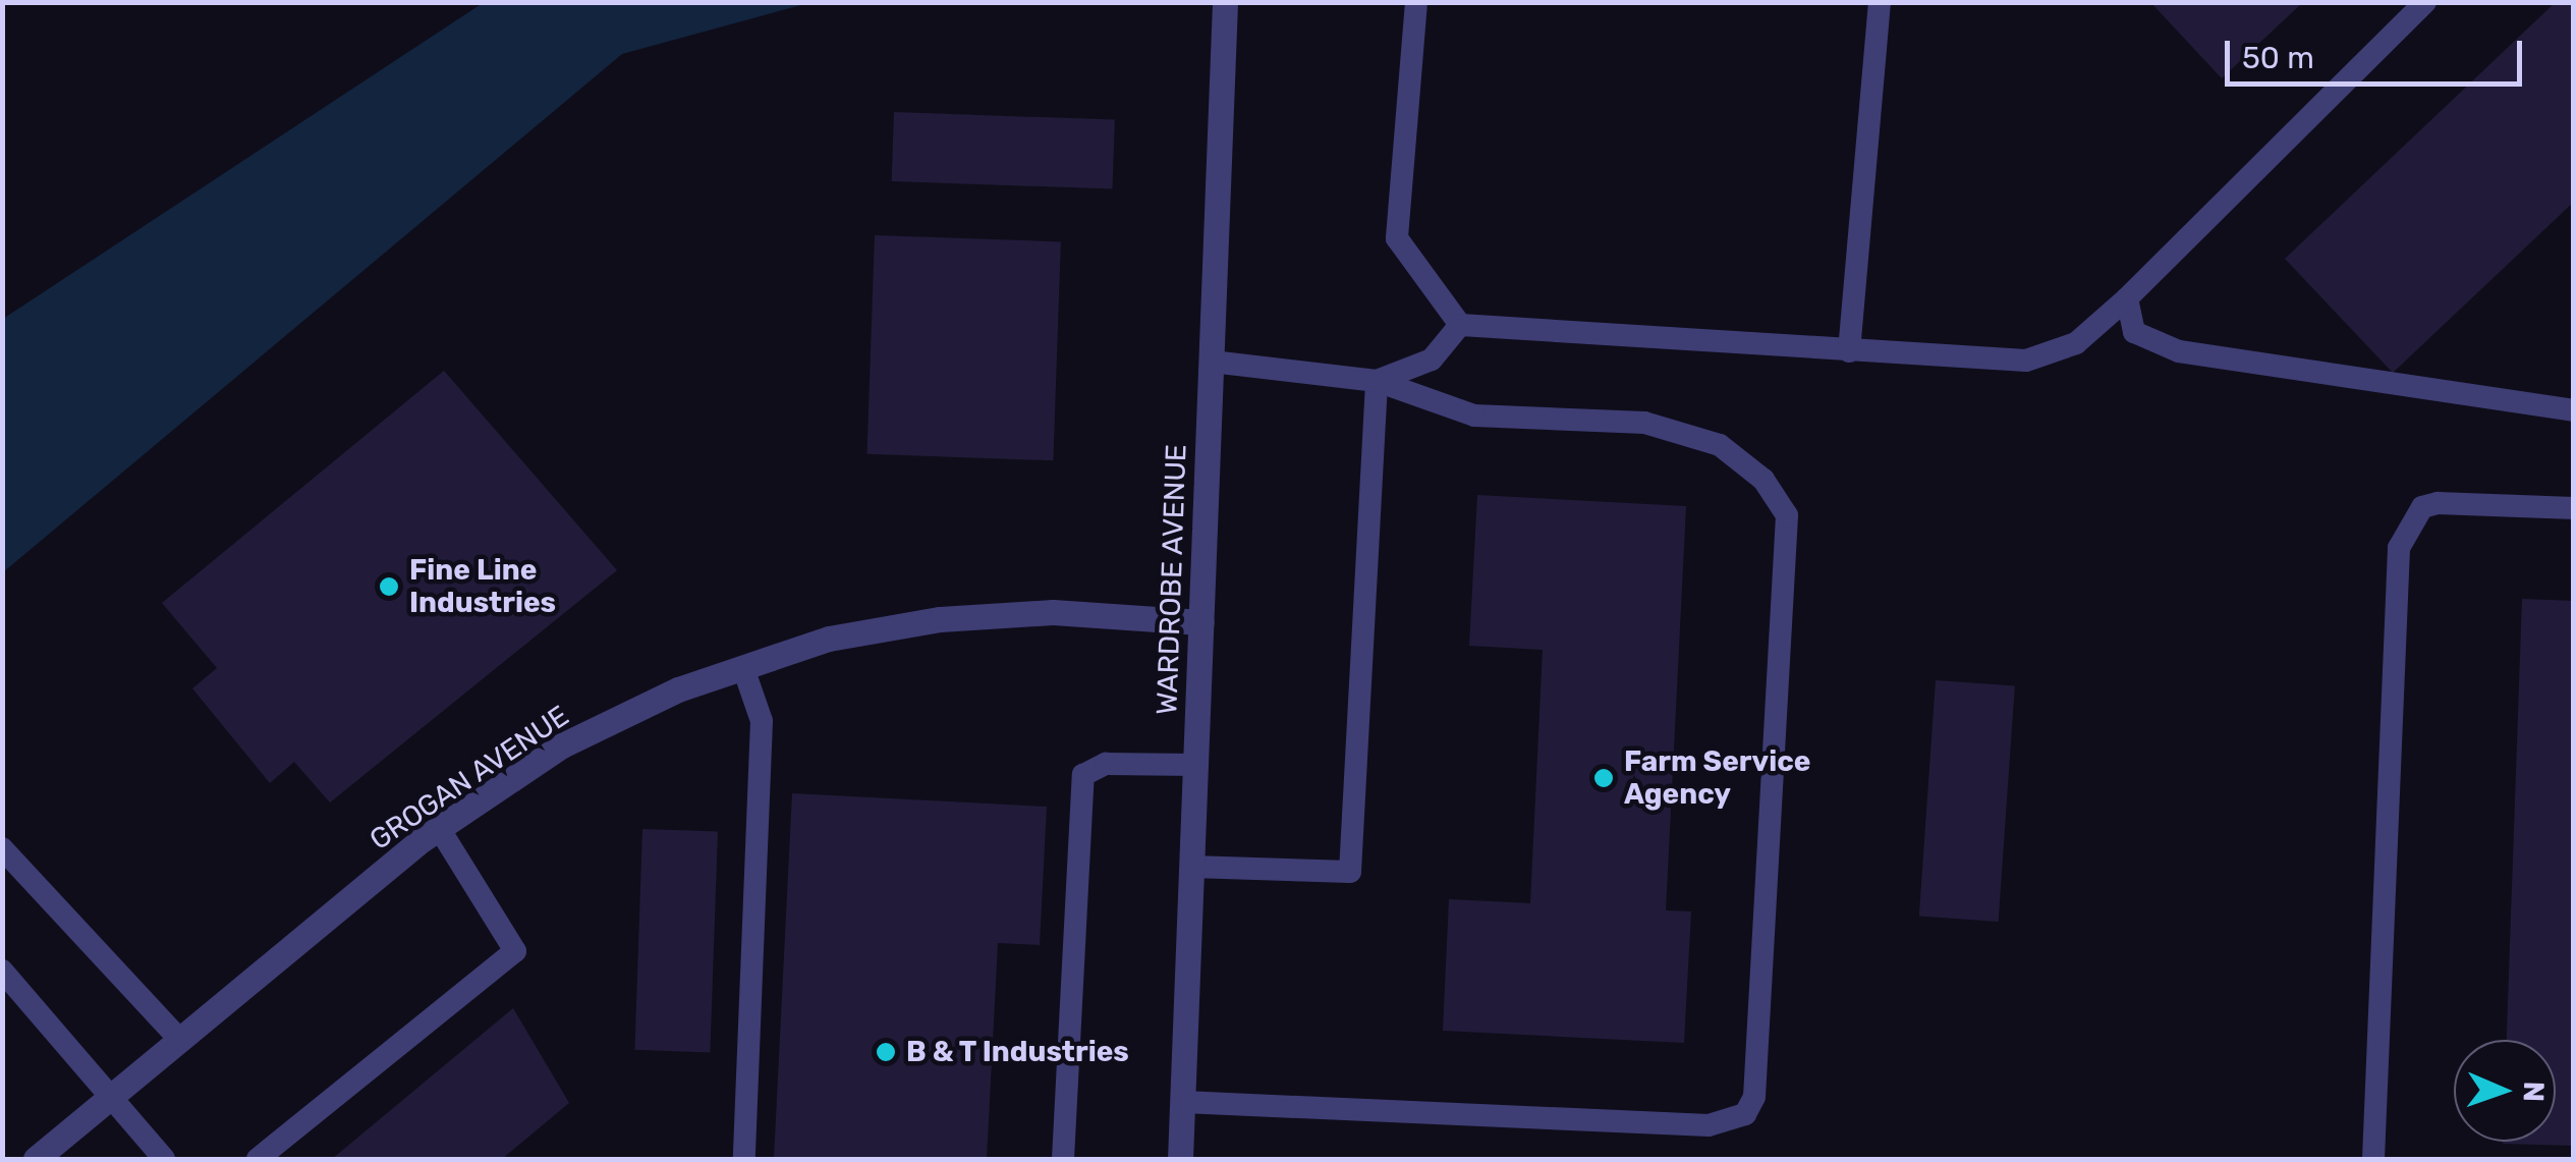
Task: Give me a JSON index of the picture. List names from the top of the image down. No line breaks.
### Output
{"streets":{"street":["WARDROBE AVENUE","GROGAN AVENUE"]},"crossings":[["WARDROBE AVENUE","GROGAN AVENUE"]],"places":["Fine Line Industries","Farm Service Agency","B & T Industries"],"scale_bar":"50 m","north":"right"}
